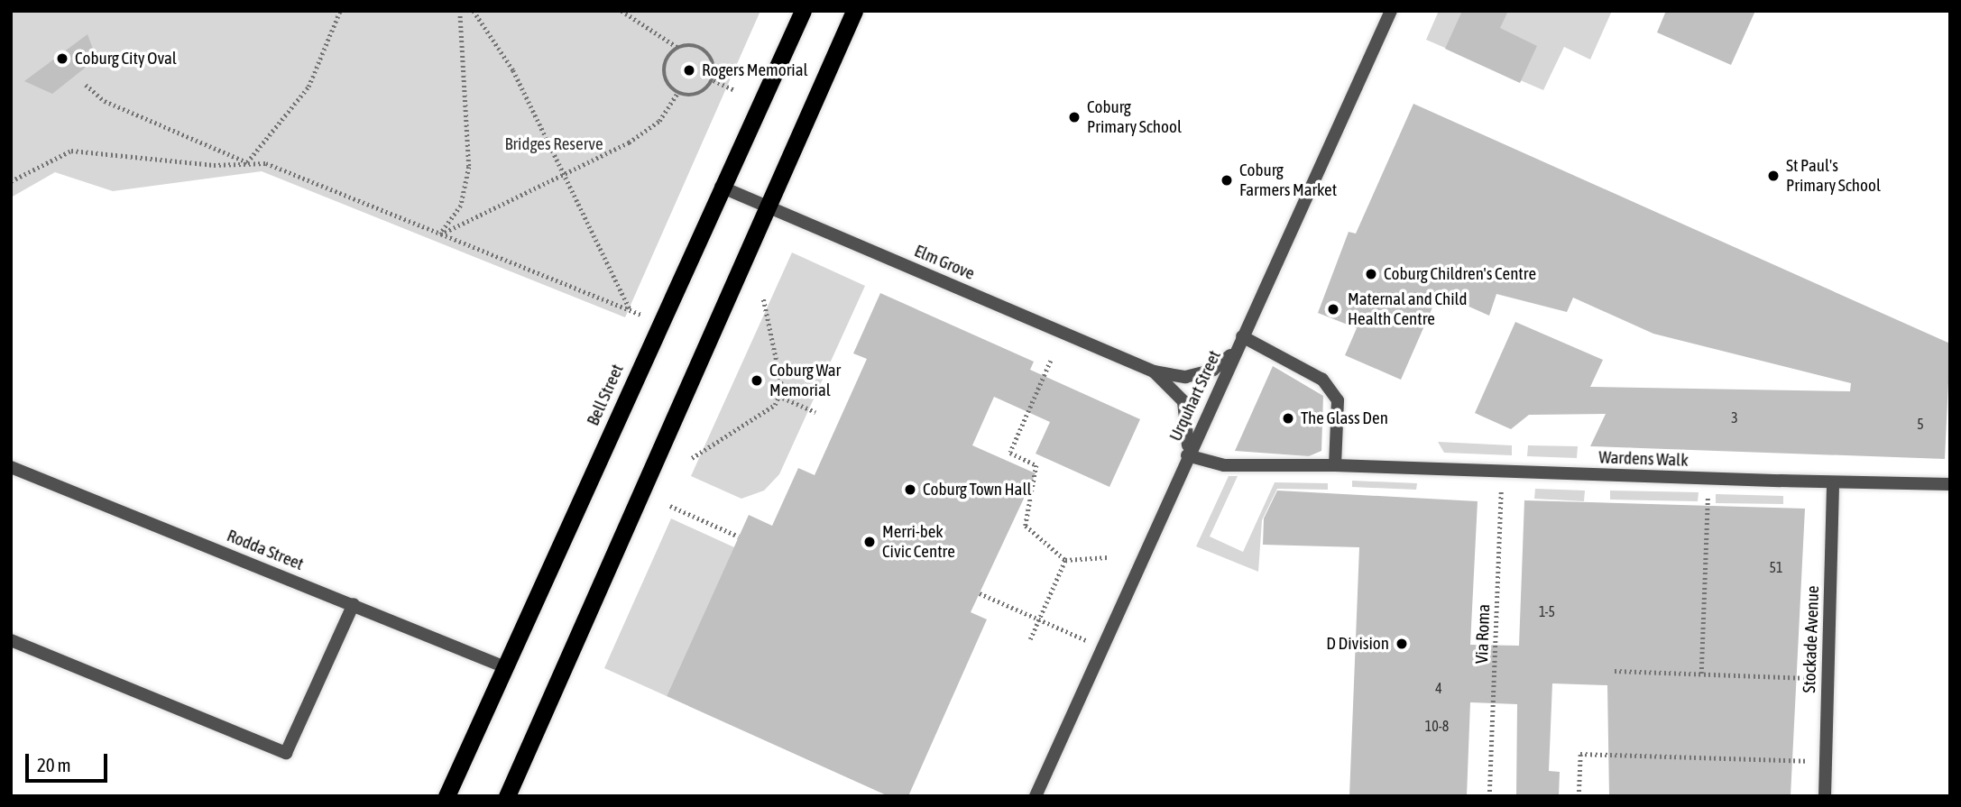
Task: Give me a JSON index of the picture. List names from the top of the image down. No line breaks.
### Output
{"streets":{"highway":["Bell Street"],"street":["Elm Grove","Urquhart Street","Wardens Walk","Rodda Street","Stockade Avenue"],"path":["Via Roma"]},"crossings":[["Elm Grove","Bell Street"],["Elm Grove","Urquhart Street"],["Elm Grove","Wardens Walk"],["Bell Street","Rodda Street"],["Urquhart Street","Wardens Walk"],["Wardens Walk","Via Roma"],["Wardens Walk","Stockade Avenue"]],"parks":["Bridges Reserve"],"places":["Coburg City Oval","Rogers Memorial","Coburg Primary School","St Paul's Primary School","Coburg Farmers Market","Coburg Children's Centre","Maternal and Child Health Centre","Coburg War Memorial","The Glass Den","Coburg Town Hall","Merri-bek Civic Centre","D Division"],"house_numbers":["3","5","51","1-5","4","10-8"],"scale_bar":"20 m"}
